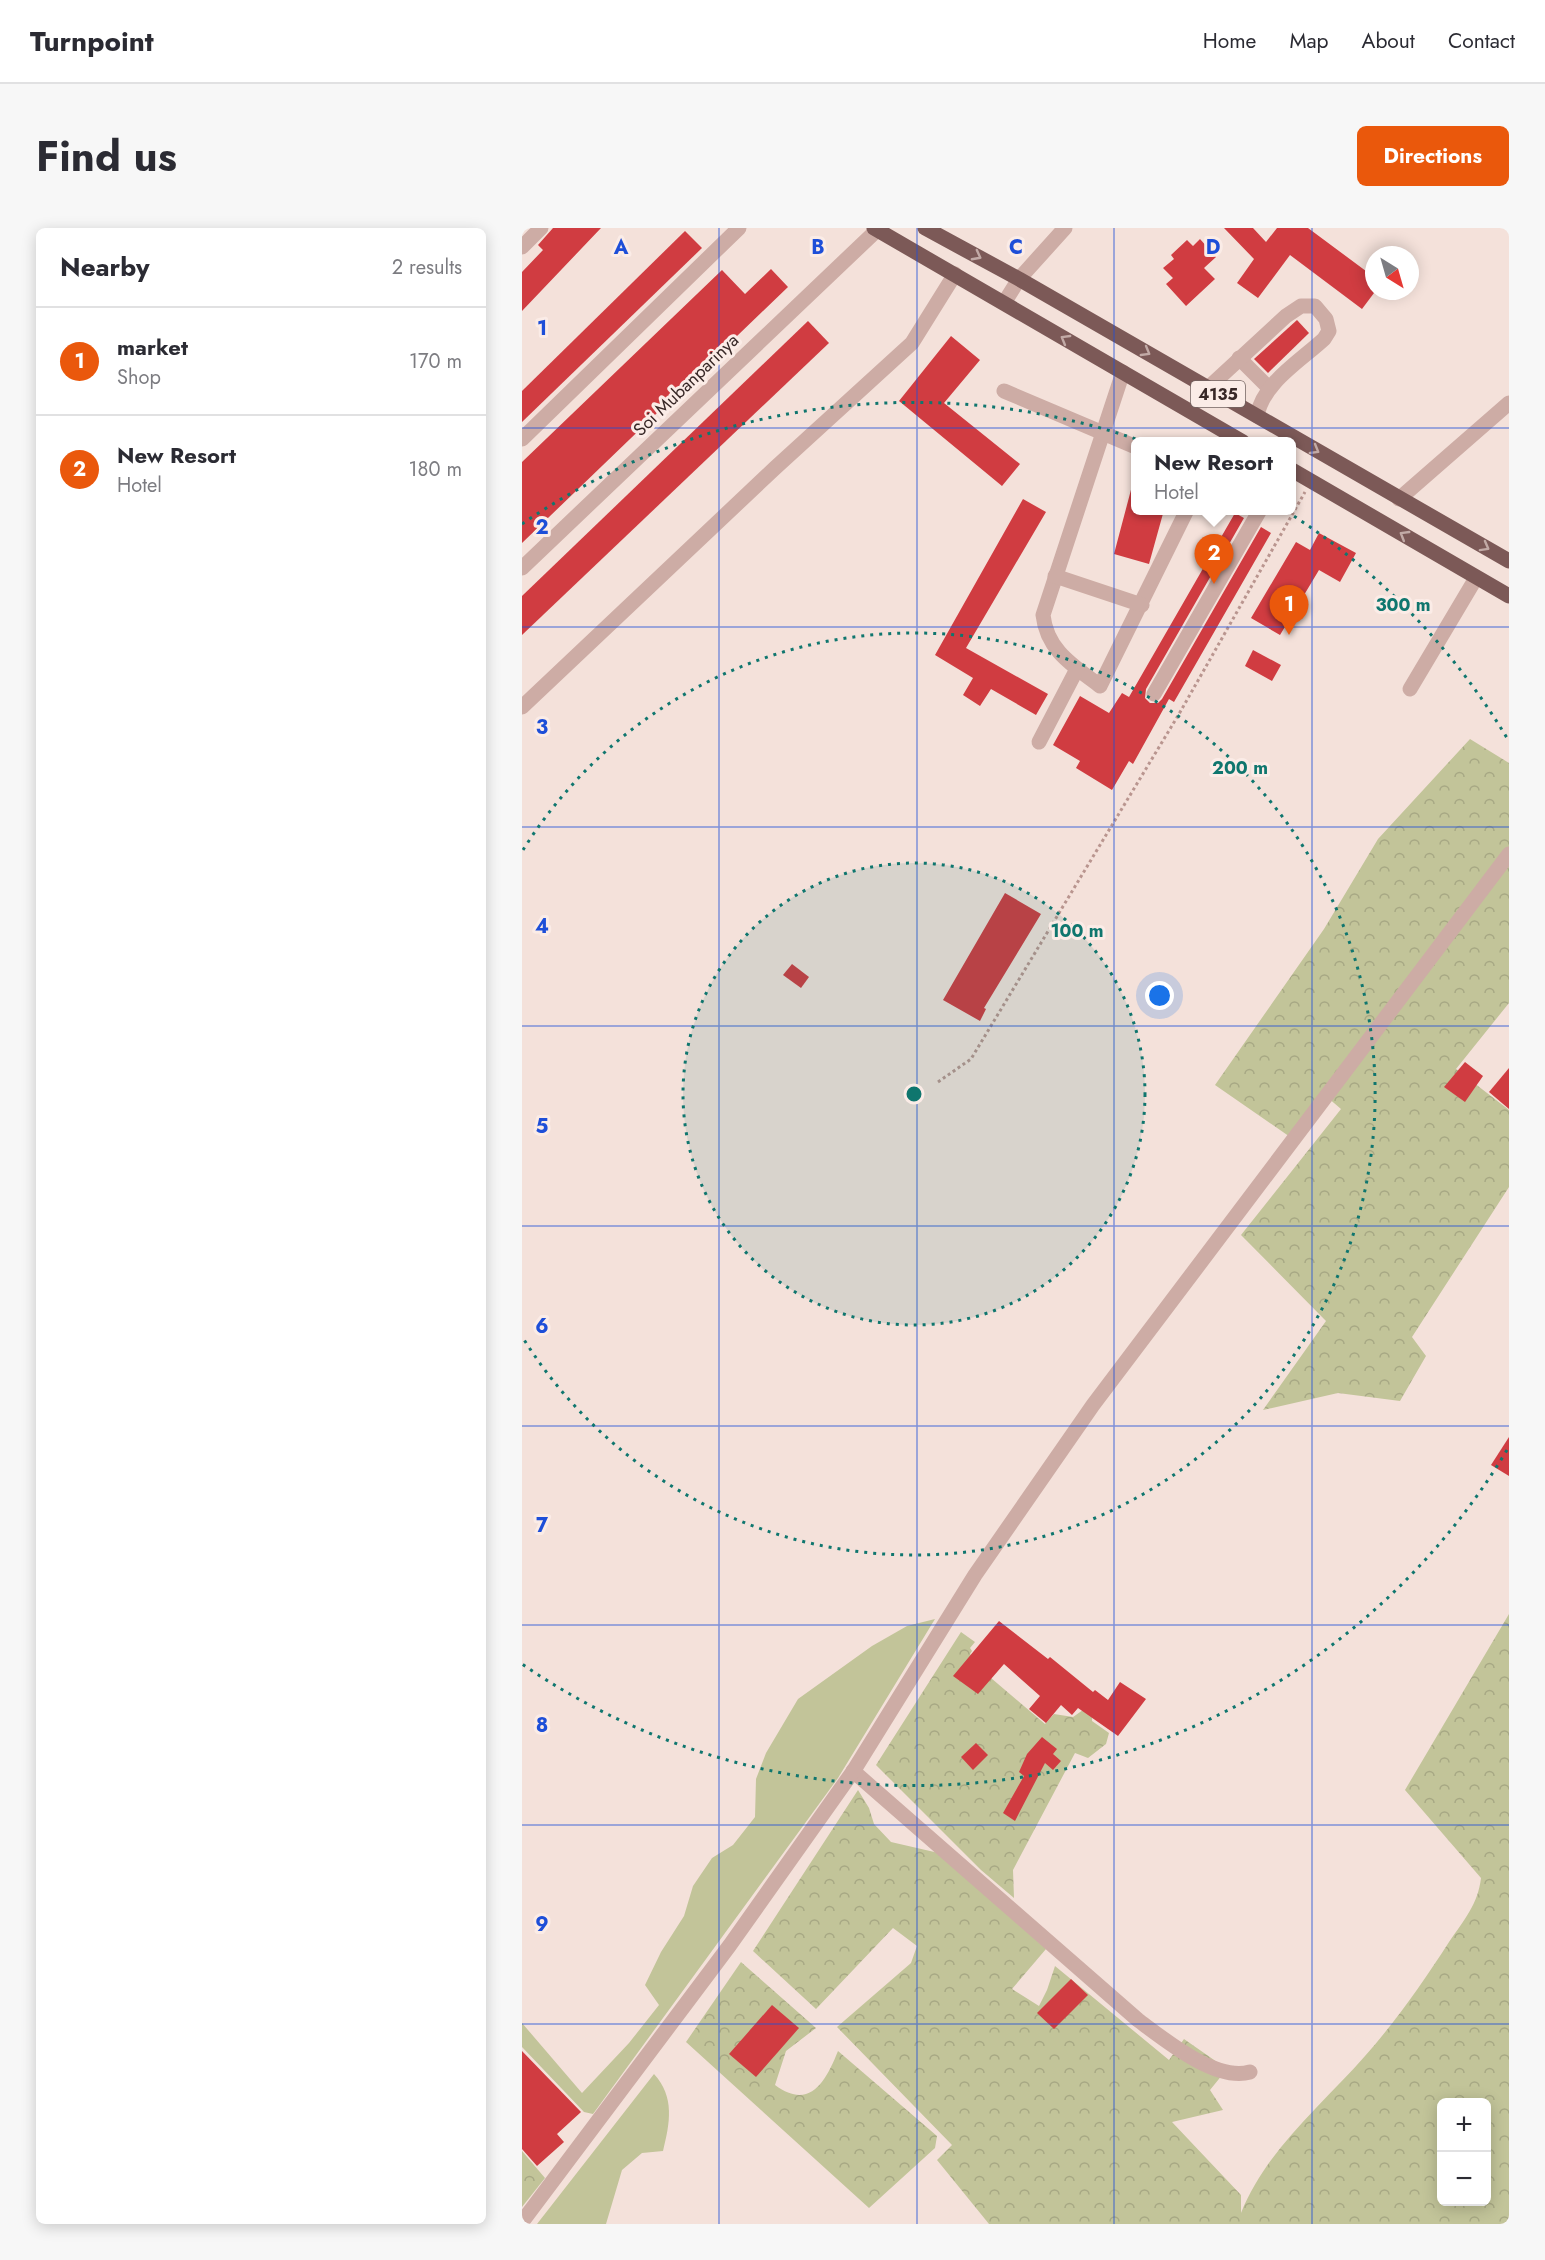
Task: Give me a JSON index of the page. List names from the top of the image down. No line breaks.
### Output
{"streets":{"main road":["4135"],"street":["Soi Mubanparinya"]},"crossings":[["Soi Mubanparinya","4135"]],"north":"bottom right","page":{"header":"Turnpoint","nav":["Home","Map","About","Contact"],"title":"Find us","buttons":"Directions","heading":["Nearby","2 results"],"list":[{"mark":"1","name":"market","note":"Shop","value":"170 m"},{"mark":"2","name":"New Resort","note":"Hotel","value":"180 m"}],"popup":["New Resort","Hotel"],"pins":["2","1"],"map_buttons":["+","−"]},"grid":{"columns":["A","B","C","D"],"rows":["1","2","3","4","5","6","7","8","9"]},"rings":["300 m","200 m","100 m"]}
